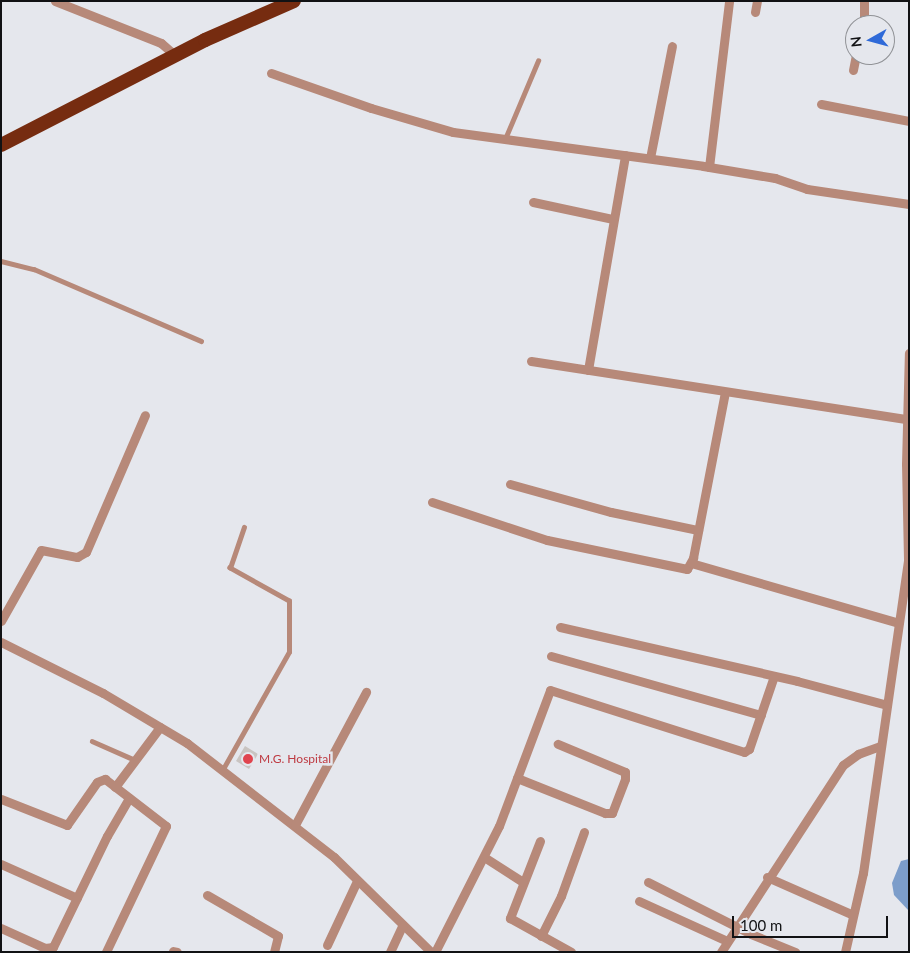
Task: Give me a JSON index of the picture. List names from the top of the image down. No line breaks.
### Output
{"places":["M.G. Hospital"],"scale_bar":"100 m","north":"left"}
